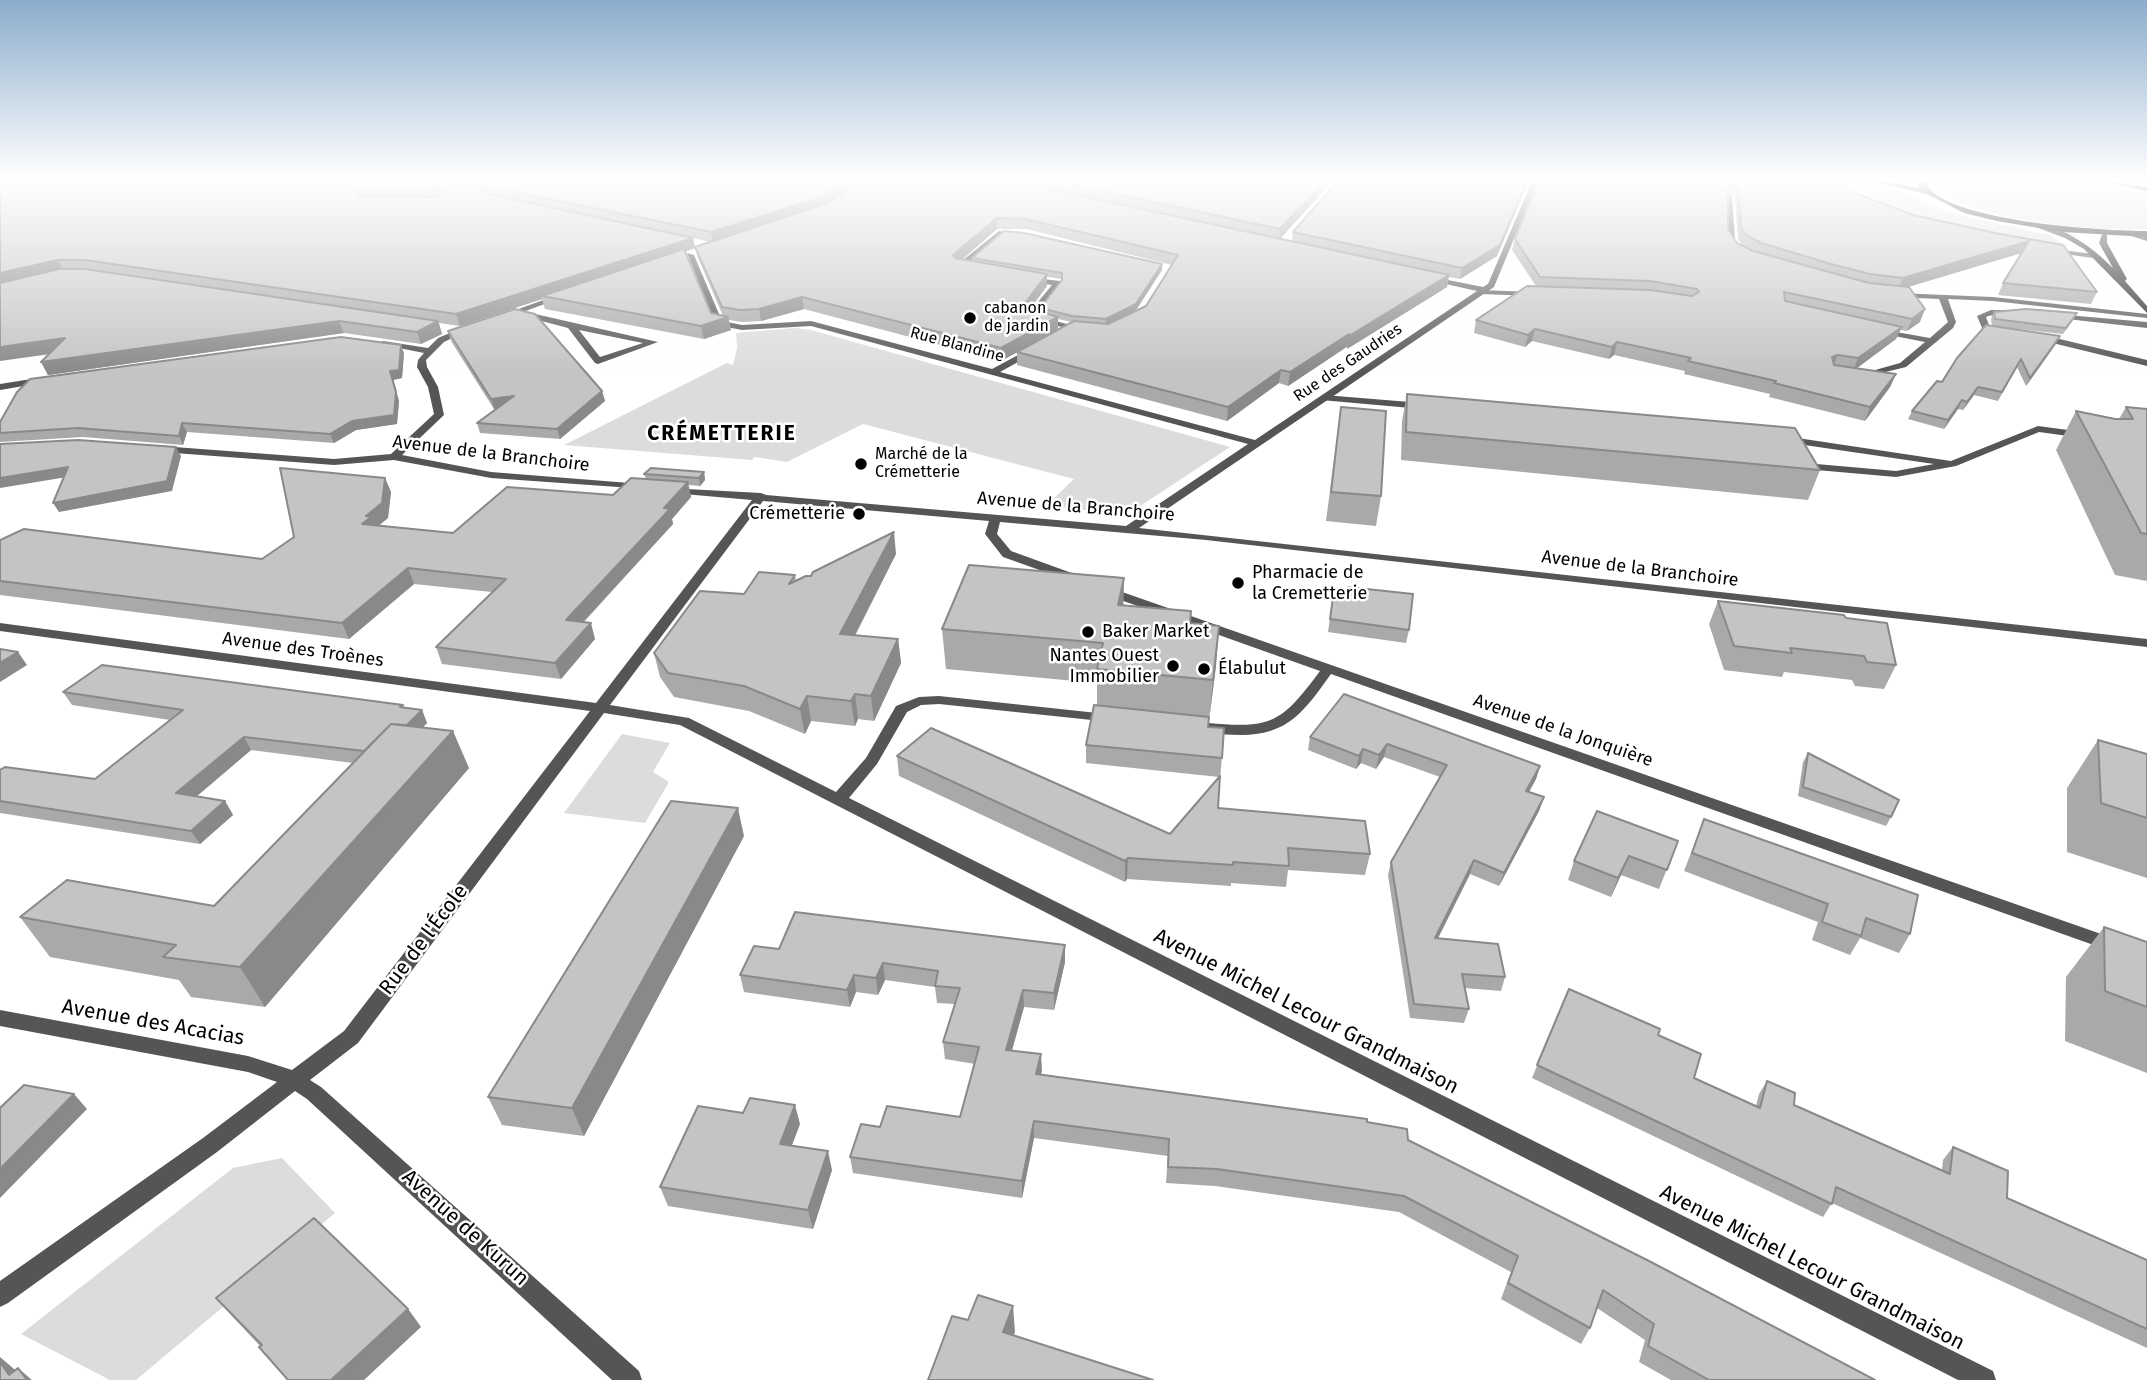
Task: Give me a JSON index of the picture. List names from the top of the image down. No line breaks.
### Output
{"streets":{"street":["Rue Blandine","Rue des Gaudries","Avenue de la Branchoire","Avenue des Troènes","Avenue de la Jonquière","Rue de l'École","Avenue Michel Lecour Grandmaison","Avenue des Acacias","Avenue de Kurun"]},"crossings":[["Rue Blandine","Rue des Gaudries"],["Rue des Gaudries","Avenue de la Branchoire"],["Avenue de la Branchoire","Avenue de la Jonquière"],["Avenue de la Branchoire","Rue de l'École"],["Avenue des Troènes","Rue de l'École"],["Avenue des Troènes","Avenue Michel Lecour Grandmaison"],["Rue de l'École","Avenue Michel Lecour Grandmaison"],["Rue de l'École","Avenue des Acacias"],["Rue de l'École","Avenue de Kurun"],["Avenue des Acacias","Avenue de Kurun"]],"districts":["CRÉMETTERIE"],"places":["cabanon de jardin","Marché de la Crémetterie","Crémetterie","Pharmacie de la Cremetterie","Baker Market","Nantes Ouest Immobilier","Élabulut"]}
